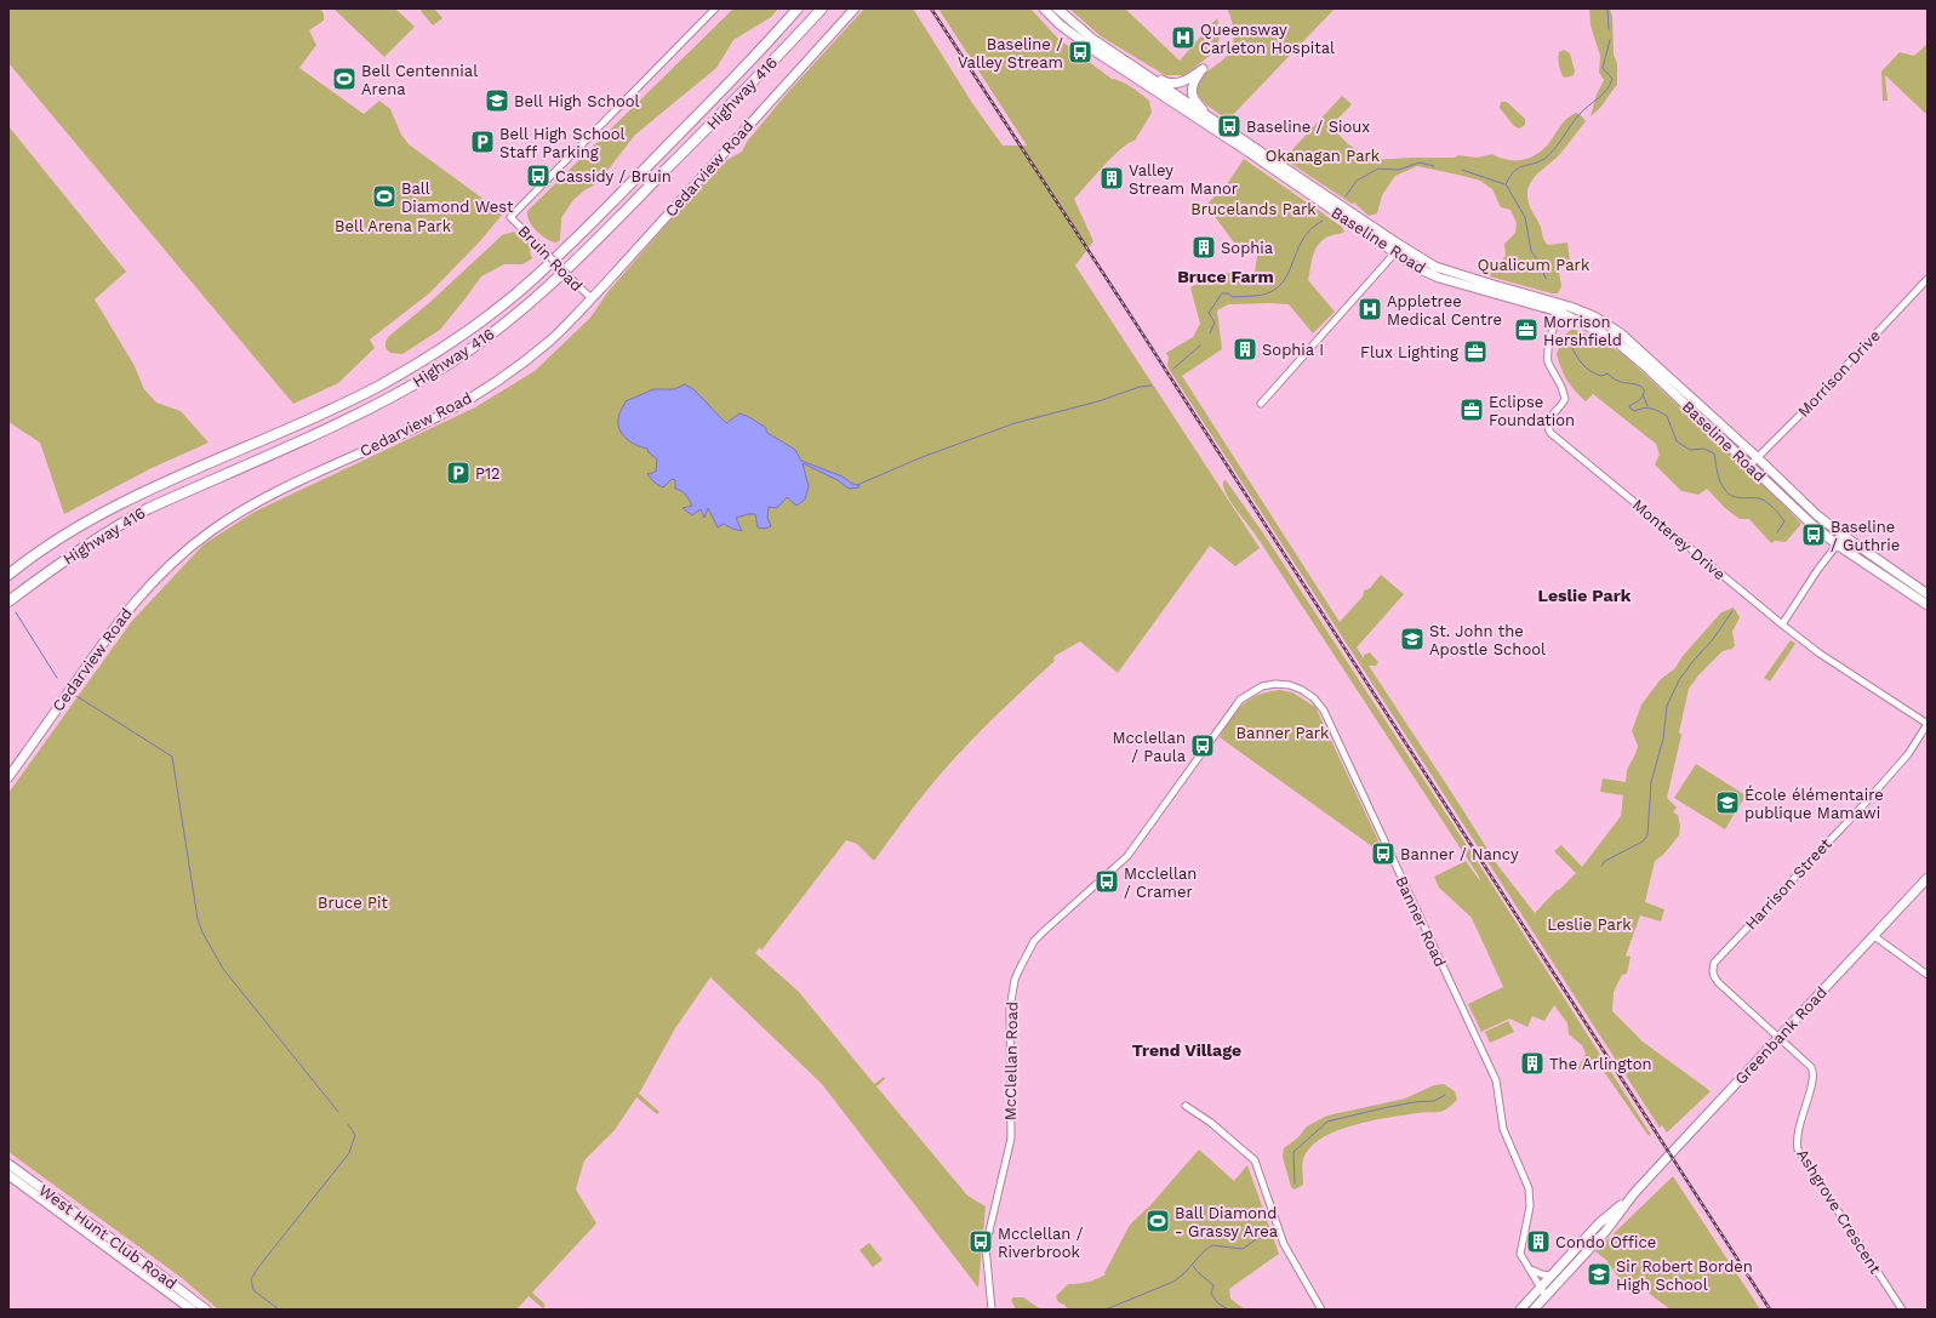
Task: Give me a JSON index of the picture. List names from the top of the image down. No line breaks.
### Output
{"streets":{"highway":["Highway 416"],"main road":["Cedarview Road","Baseline Road","Greenbank Road","West Hunt Club Road"],"street":["Bruin Road","Morrison Drive","Monterey Drive","Harrison Street","Banner Road","McClellan Road","Ashgrove Crescent"]},"crossings":[["Cedarview Road","Bruin Road"],["Baseline Road","Morrison Drive"],["Baseline Road","Monterey Drive"],["Monterey Drive","Harrison Street"],["Harrison Street","Greenbank Road"],["Harrison Street","Ashgrove Crescent"],["Banner Road","Greenbank Road"],["Banner Road","McClellan Road"],["Greenbank Road","Ashgrove Crescent"]],"districts":["Bruce Farm","Leslie Park","Trend Village"],"parks":["Okanagan Park","Brucelands Park","Bell Arena Park","Qualicum Park","Banner Park","Bruce Pit","Leslie Park"],"places":{"hospital":["Queensway Carleton Hospital","Appletree Medical Centre"],"bus stop":["Baseline / Valley Stream","Baseline / Sioux","Cassidy / Bruin","Baseline / Guthrie","Mcclellan / Paula","Banner / Nancy","Mcclellan / Cramer","Mcclellan / Riverbrook"],"sports":["Bell Centennial Arena","Ball Diamond West","Ball Diamond - Grassy Area"],"school or university":["Bell High School","St. John the Apostle School","École élémentaire publique Mamawi","Sir Robert Borden High School"],"parking":["Bell High School Staff Parking","P12"],"building":["Valley Stream Manor","Sophia","Sophia I","The Arlington","Condo Office"],"office":["Morrison Hershfield","Flux Lighting","Eclipse Foundation"]}}
